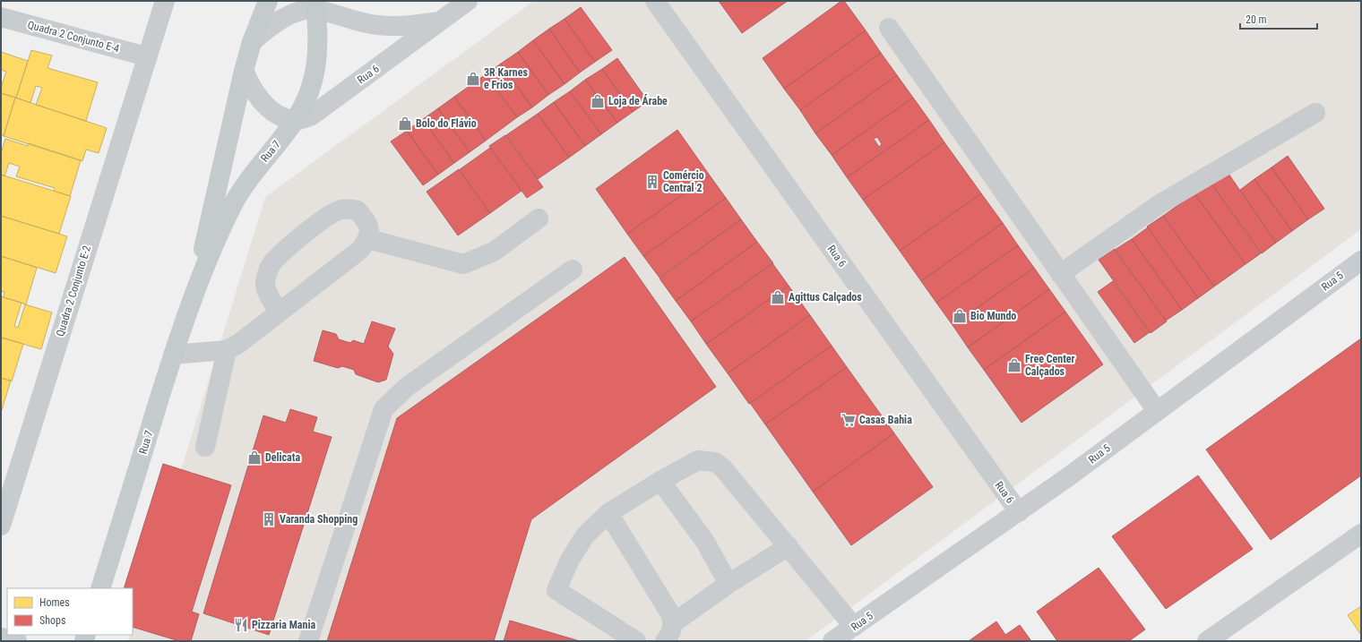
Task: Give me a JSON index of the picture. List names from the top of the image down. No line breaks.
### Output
{"streets":{"main road":["Rua 7"],"street":["Quadra 2 Conjunto E-4","Rua 6","Rua 5","Quadra 2 Conjunto E-2"]},"crossings":[["Quadra 2 Conjunto E-4","Quadra 2 Conjunto E-2"],["Rua 6","Rua 7"],["Rua 6","Rua 5"]],"places":{"shop":["3R Karnes e Frios","Loja de Árabe","Bolo do Flávio","Agittus Calçados","Bio Mundo","Free Center Calçados","Delicata"],"building":["Comércio Central 2","Varanda Shopping"],"supermarket":["Casas Bahia"],"restaurant":["Pizzaria Mania"]},"legend":["Homes","Shops"],"scale_bar":"20 m"}
